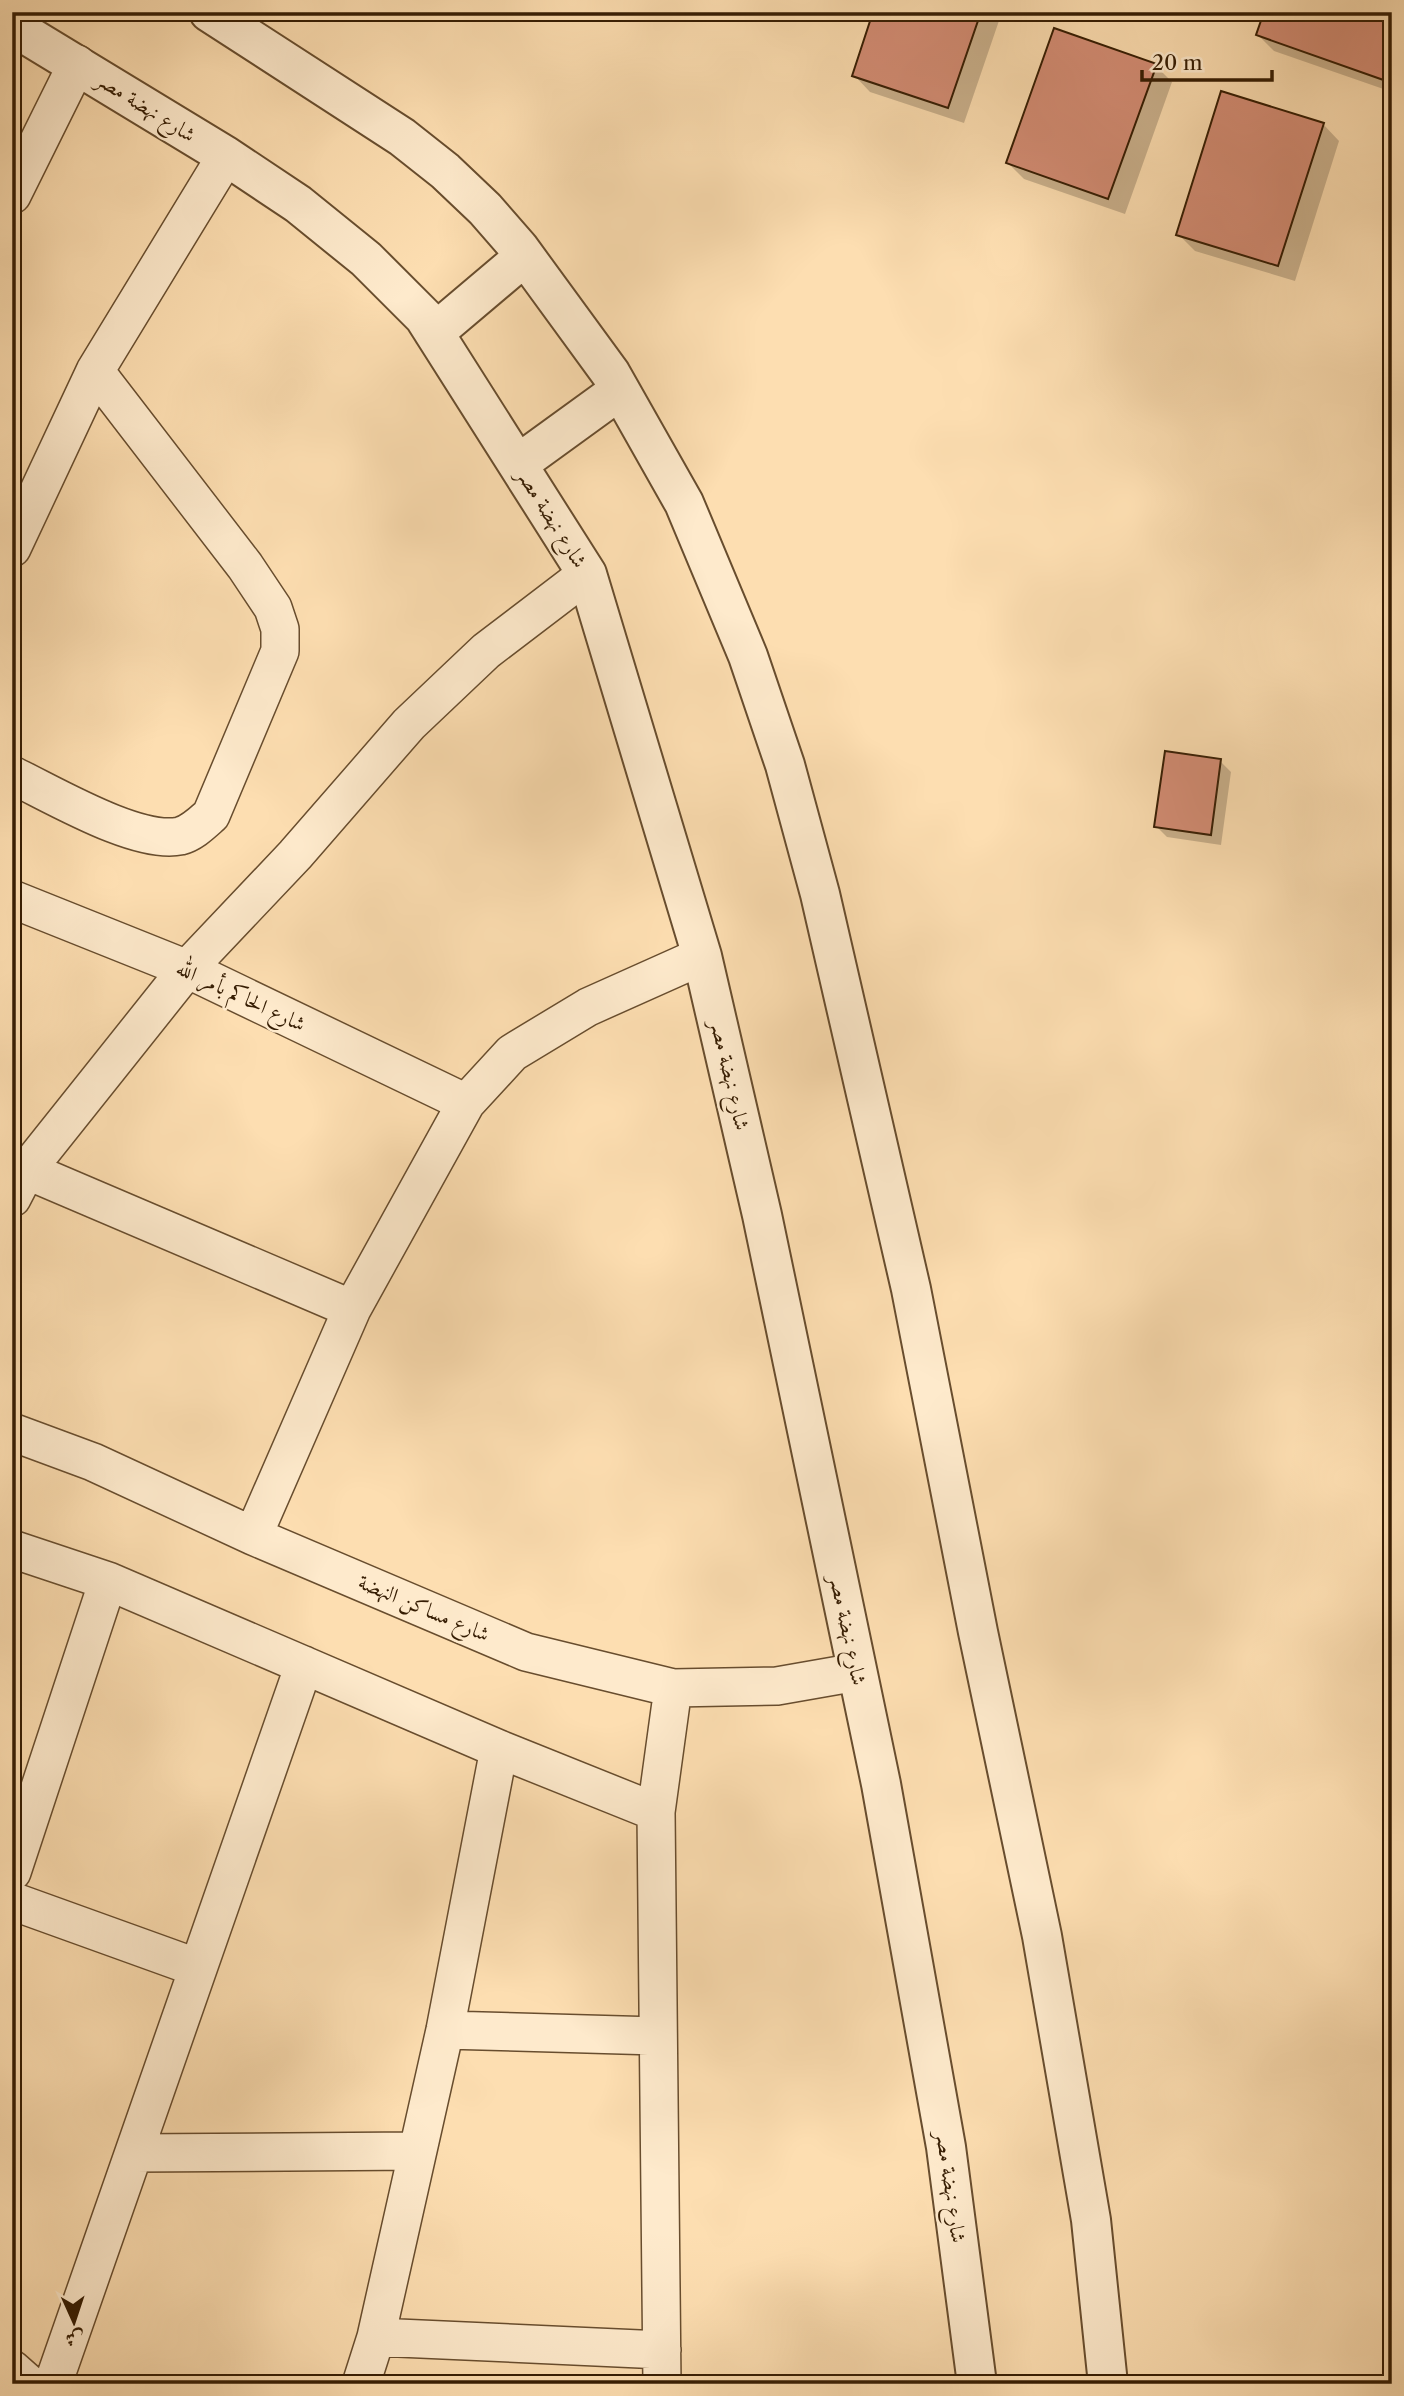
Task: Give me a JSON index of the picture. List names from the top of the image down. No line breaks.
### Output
{"streets":{"street":["شارع نهضة مصر","شارع الحاكم بأمر الله","شارع مساكن النهضة"]},"crossings":[["شارع نهضة مصر","شارع مساكن النهضة"]],"scale_bar":"20 m","north":"bottom"}
